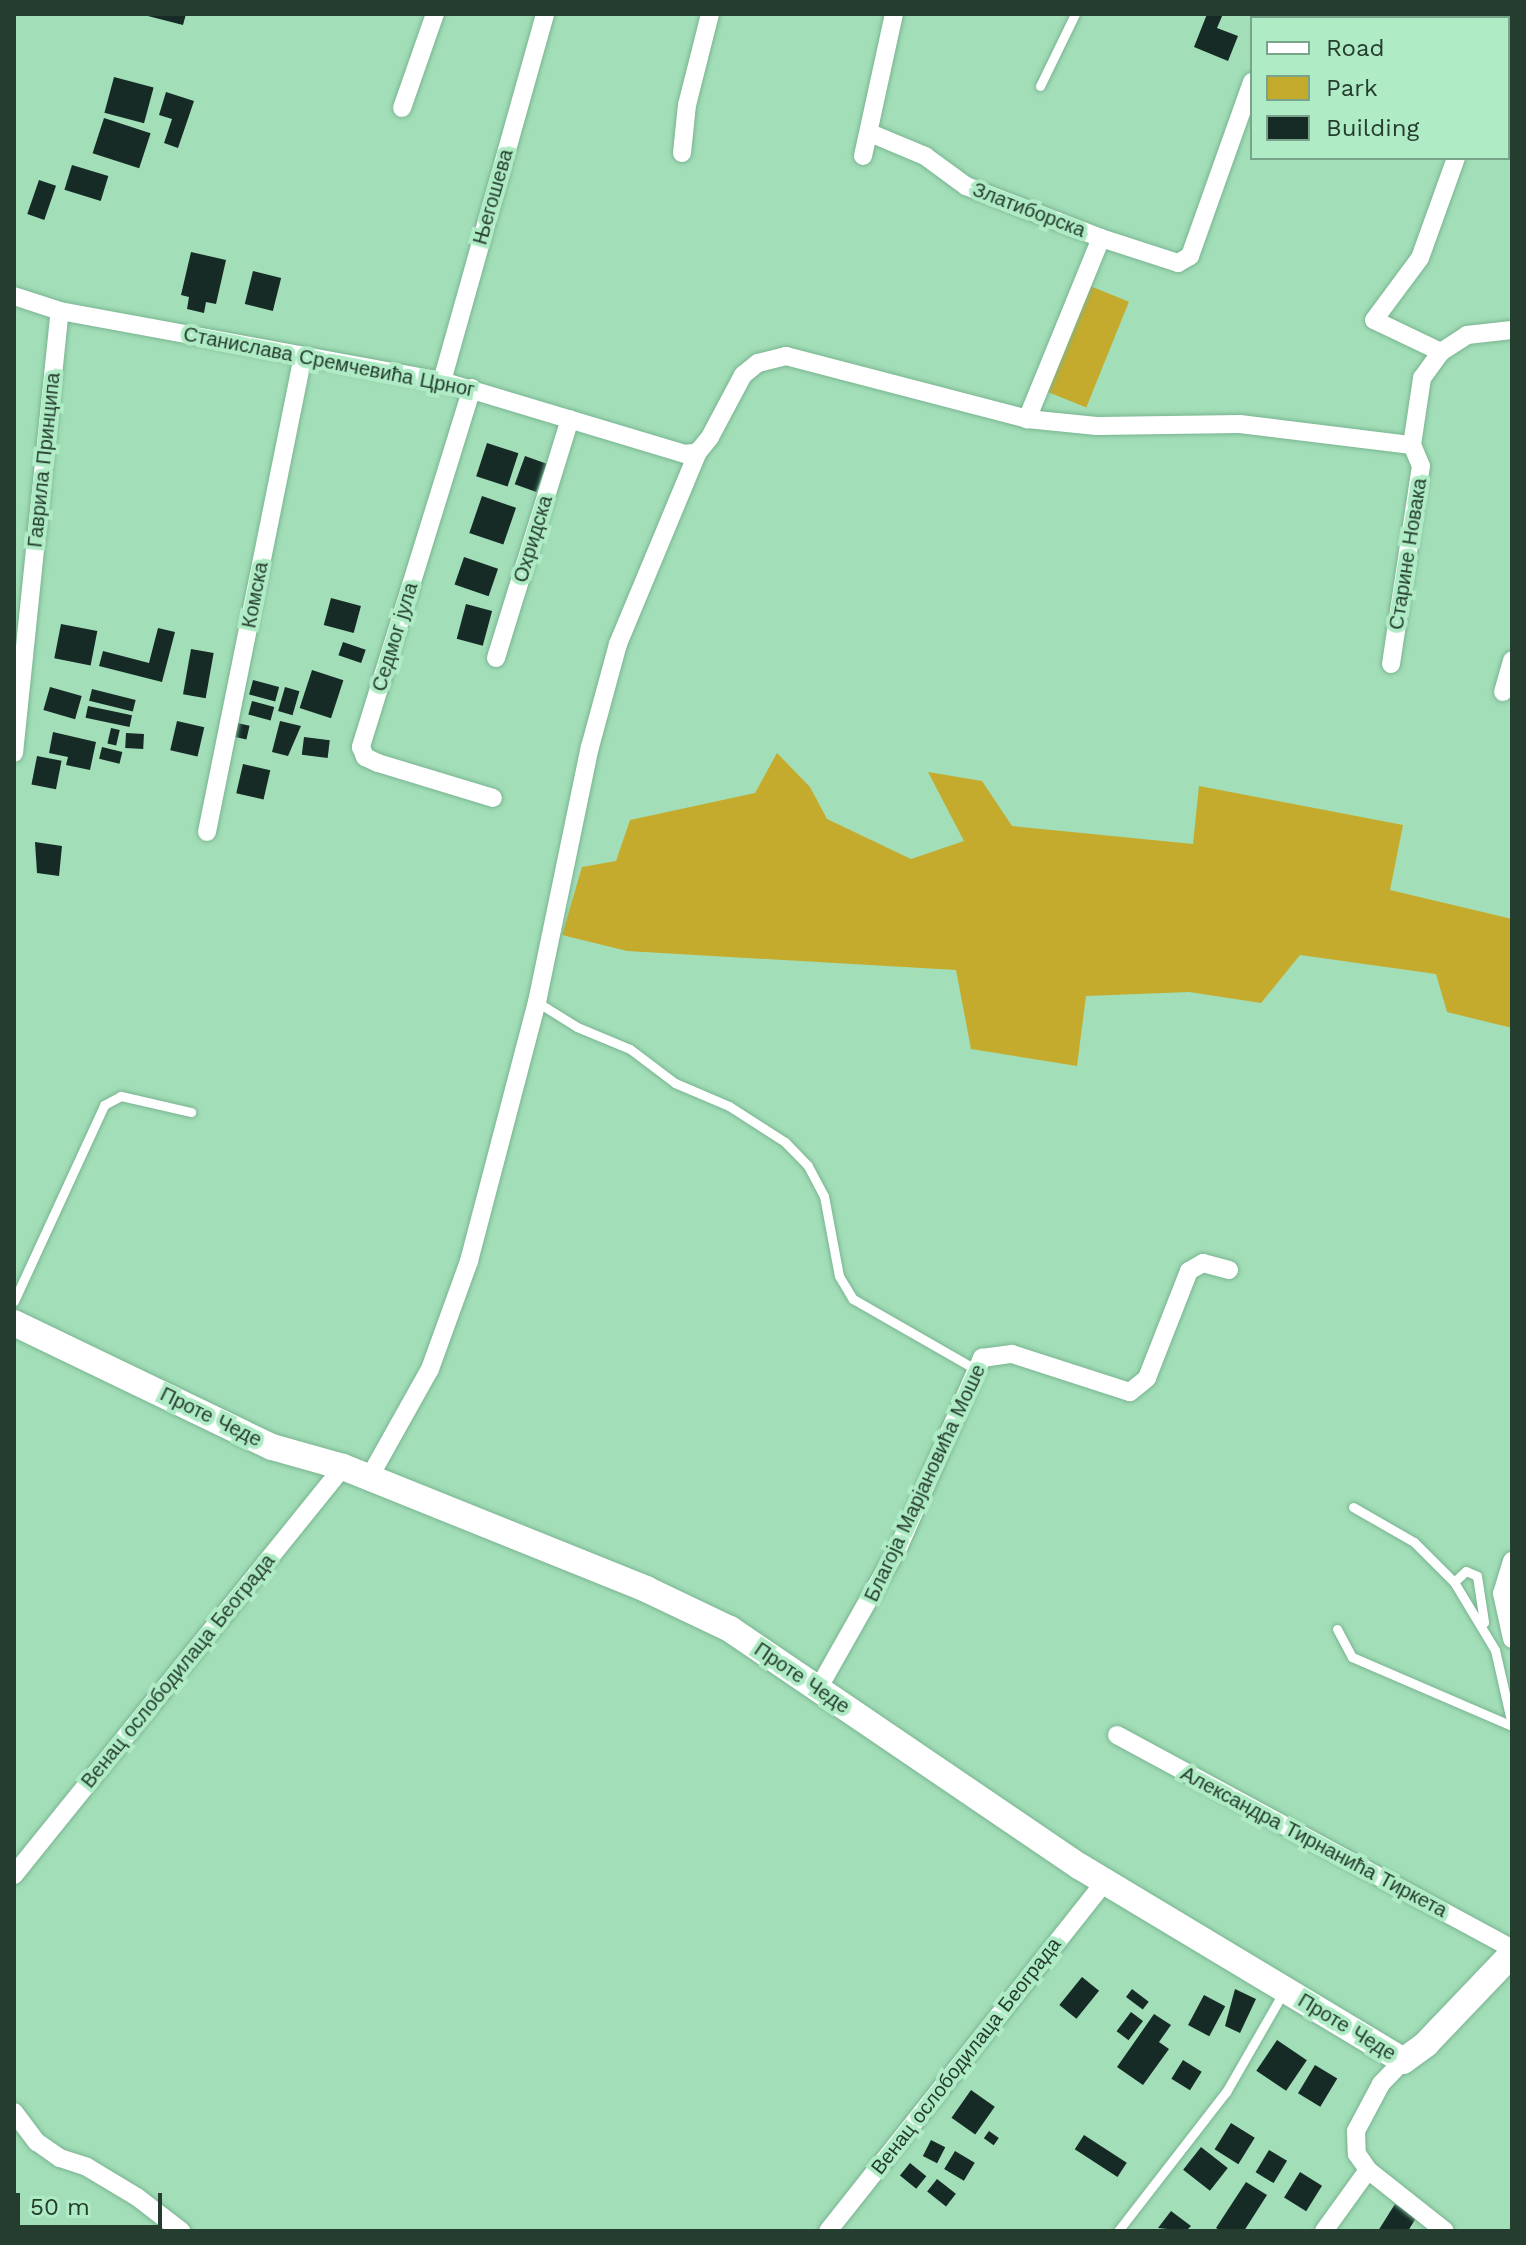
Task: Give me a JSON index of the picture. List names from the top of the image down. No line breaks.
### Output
{"streets":{"street":["Његошева","Златиборска","Станислава Сремчевића Црног","Гаврила Принципа","Охридска","Старине Новака","Комска","Седмог јула","Проте Чеде","Благоја Марјановића Моше","Венац ослободилаца Београда","Александра Тирнанића Тиркета"]},"crossings":[["Његошева","Станислава Сремчевића Црног"],["Станислава Сремчевића Црног","Гаврила Принципа"],["Станислава Сремчевића Црног","Охридска"],["Станислава Сремчевића Црног","Комска"],["Станислава Сремчевића Црног","Седмог јула"],["Проте Чеде","Благоја Марјановића Моше"],["Проте Чеде","Венац ослободилаца Београда"],["Проте Чеде","Александра Тирнанића Тиркета"]],"legend":["Road","Park","Building"],"scale_bar":"50 m"}
